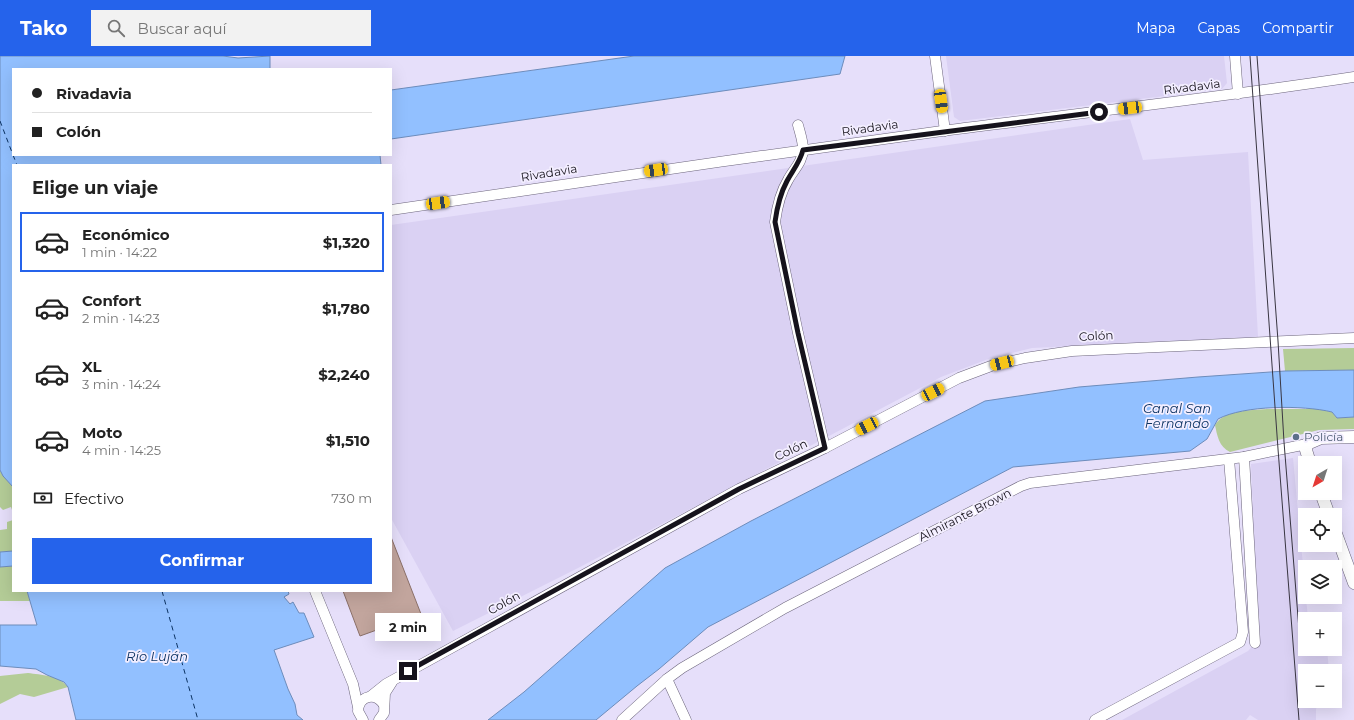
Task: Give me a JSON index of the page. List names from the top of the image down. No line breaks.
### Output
{"streets":{"street":["Rivadavia","Colón","Almirante Brown"]},"water":["Canal San Fernando","Río Luján"],"places":["Policía"],"north":"bottom left","page":{"header":"Tako","search":"Buscar aquí","nav":["Mapa","Capas","Compartir"],"banner":["Rivadavia","Colón"],"heading":"Elige un viaje","list":[{"name":"Económico","note":"1 min · 14:22","value":"$1,320"},{"name":"Confort","note":"2 min · 14:23","value":"$1,780"},{"name":"XL","note":"3 min · 14:24","value":"$2,240"},{"name":"Moto","note":"4 min · 14:25","value":"$1,510"}],"map_buttons":["+","−"],"pay":["Efectivo","730 m"],"buttons":"Confirmar","bubble":"2 min"}}
